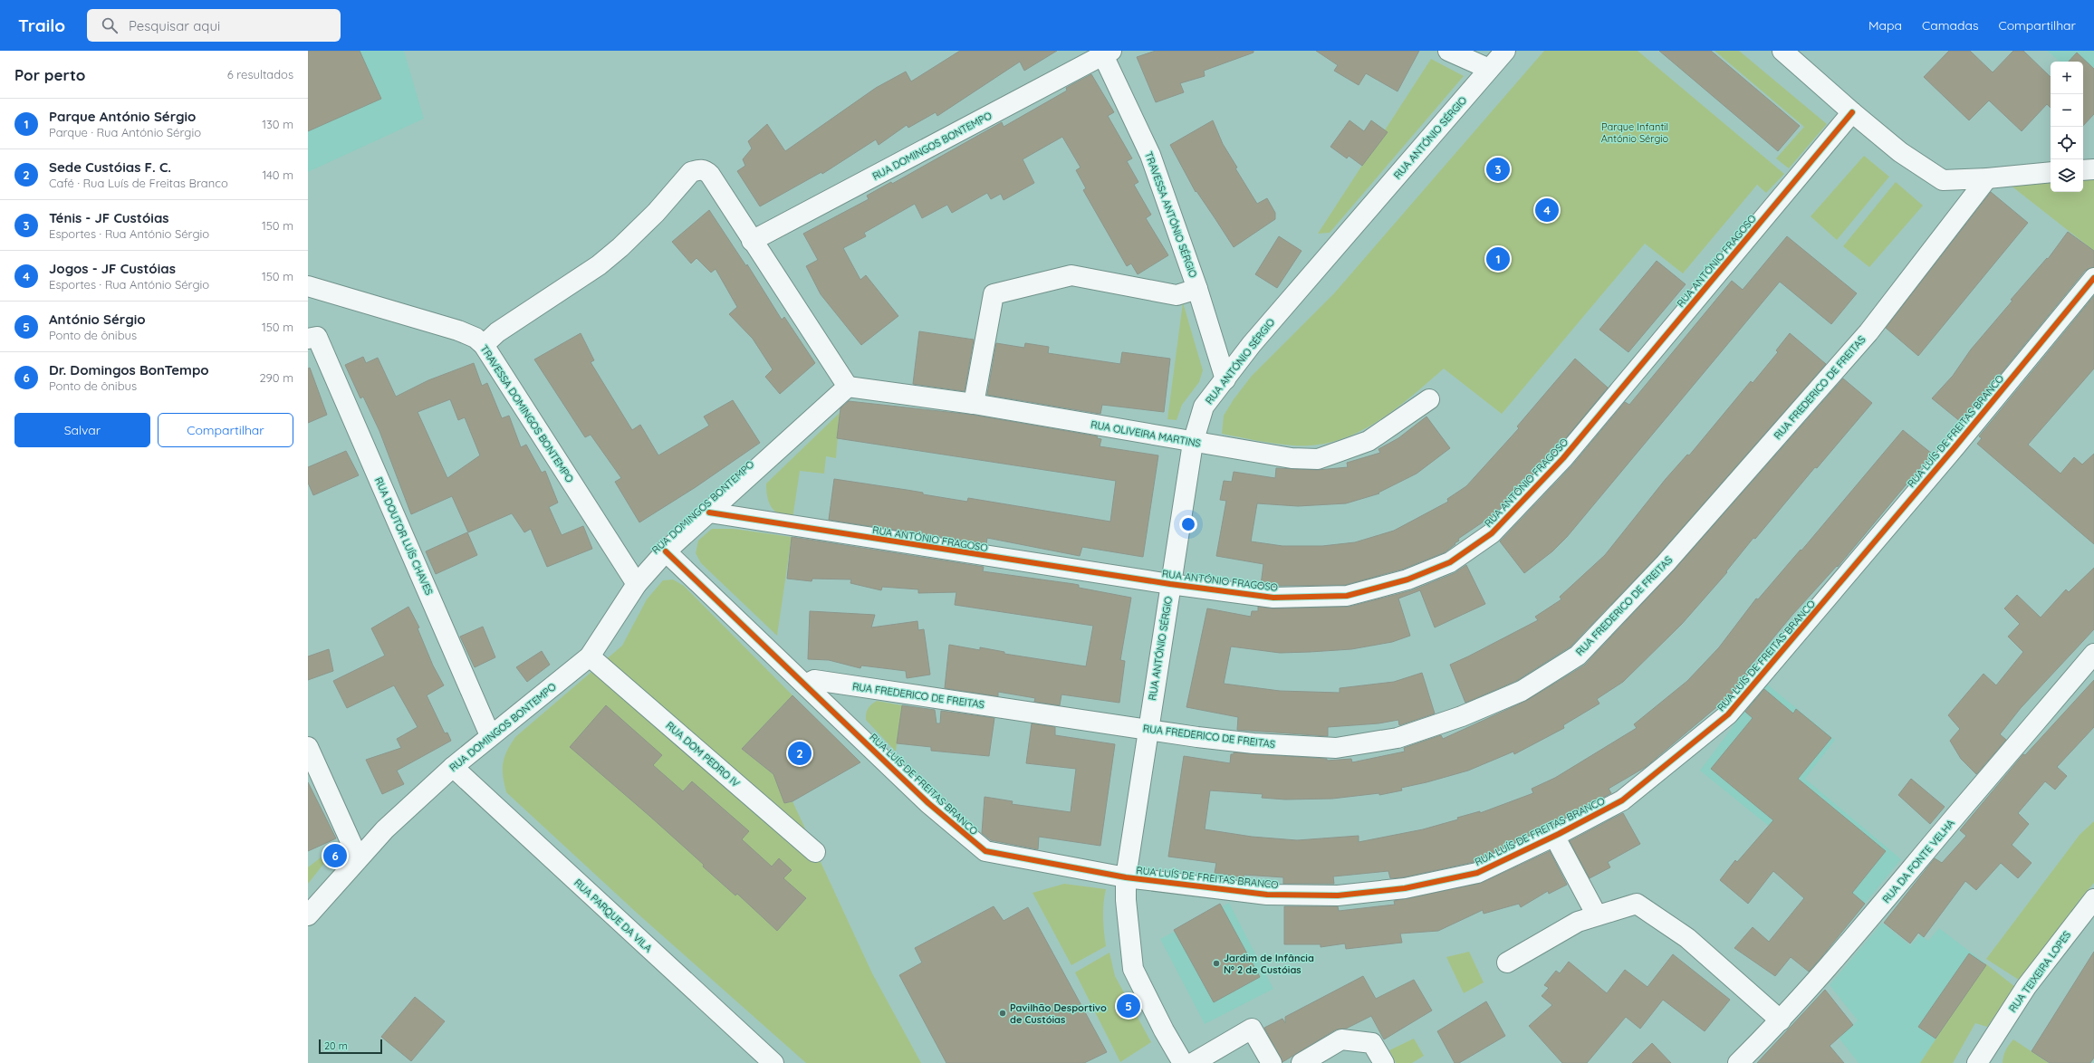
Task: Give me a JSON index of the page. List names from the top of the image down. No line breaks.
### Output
{"streets":{"street":["RUA ANTÓNIO SÉRGIO","RUA DOMINGOS BONTEMPO","TRAVESSA ANTÓNIO SÉRGIO","RUA ANTÓNIO FRAGOSO","RUA FREDERICO DE FREITAS","TRAVESSA DOMINGOS BONTEMPO","RUA LUÍS DE FREITAS BRANCO","RUA OLIVEIRA MARTINS","RUA DOUTOR LUÍS CHAVES","RUA DOM PEDRO IV","RUA DA FONTE VELHA","RUA PARQUE DA VILA","RUA TEIXEIRA LOPES"]},"crossings":[["RUA ANTÓNIO SÉRGIO","TRAVESSA ANTÓNIO SÉRGIO"],["RUA ANTÓNIO SÉRGIO","RUA ANTÓNIO FRAGOSO"],["RUA ANTÓNIO SÉRGIO","RUA FREDERICO DE FREITAS"],["RUA ANTÓNIO SÉRGIO","RUA LUÍS DE FREITAS BRANCO"],["RUA ANTÓNIO SÉRGIO","RUA OLIVEIRA MARTINS"],["RUA DOMINGOS BONTEMPO","TRAVESSA ANTÓNIO SÉRGIO"],["RUA DOMINGOS BONTEMPO","RUA ANTÓNIO FRAGOSO"],["RUA DOMINGOS BONTEMPO","TRAVESSA DOMINGOS BONTEMPO"],["RUA DOMINGOS BONTEMPO","RUA LUÍS DE FREITAS BRANCO"],["RUA DOMINGOS BONTEMPO","RUA OLIVEIRA MARTINS"],["RUA DOMINGOS BONTEMPO","RUA DOUTOR LUÍS CHAVES"],["RUA DOMINGOS BONTEMPO","RUA DOM PEDRO IV"],["RUA DOMINGOS BONTEMPO","RUA PARQUE DA VILA"],["RUA FREDERICO DE FREITAS","RUA LUÍS DE FREITAS BRANCO"]],"parks":["Parque Infantil António Sérgio"],"places":["Jardim de Infância Nº 2 de Custóias","Pavilhão Desportivo de Custóias"],"scale_bar":"20 m","page":{"header":"Trailo","search":"Pesquisar aqui","nav":["Mapa","Camadas","Compartilhar"],"heading":["Por perto","6 resultados"],"map_buttons":["+","−"],"list":[{"mark":"1","name":"Parque António Sérgio","note":"Parque · Rua António Sérgio","value":"130 m"},{"mark":"2","name":"Sede Custóias F. C.","note":"Café · Rua Luís de Freitas Branco","value":"140 m"},{"mark":"3","name":"Ténis - JF Custóias","note":"Esportes · Rua António Sérgio","value":"150 m"},{"mark":"4","name":"Jogos - JF Custóias","note":"Esportes · Rua António Sérgio","value":"150 m"},{"mark":"5","name":"António Sérgio","note":"Ponto de ônibus","value":"150 m"},{"mark":"6","name":"Dr. Domingos BonTempo","note":"Ponto de ônibus","value":"290 m"}],"pins":["3","4","1","2","6","5"],"buttons":["Salvar","Compartilhar"],"scale":"20 m"}}
